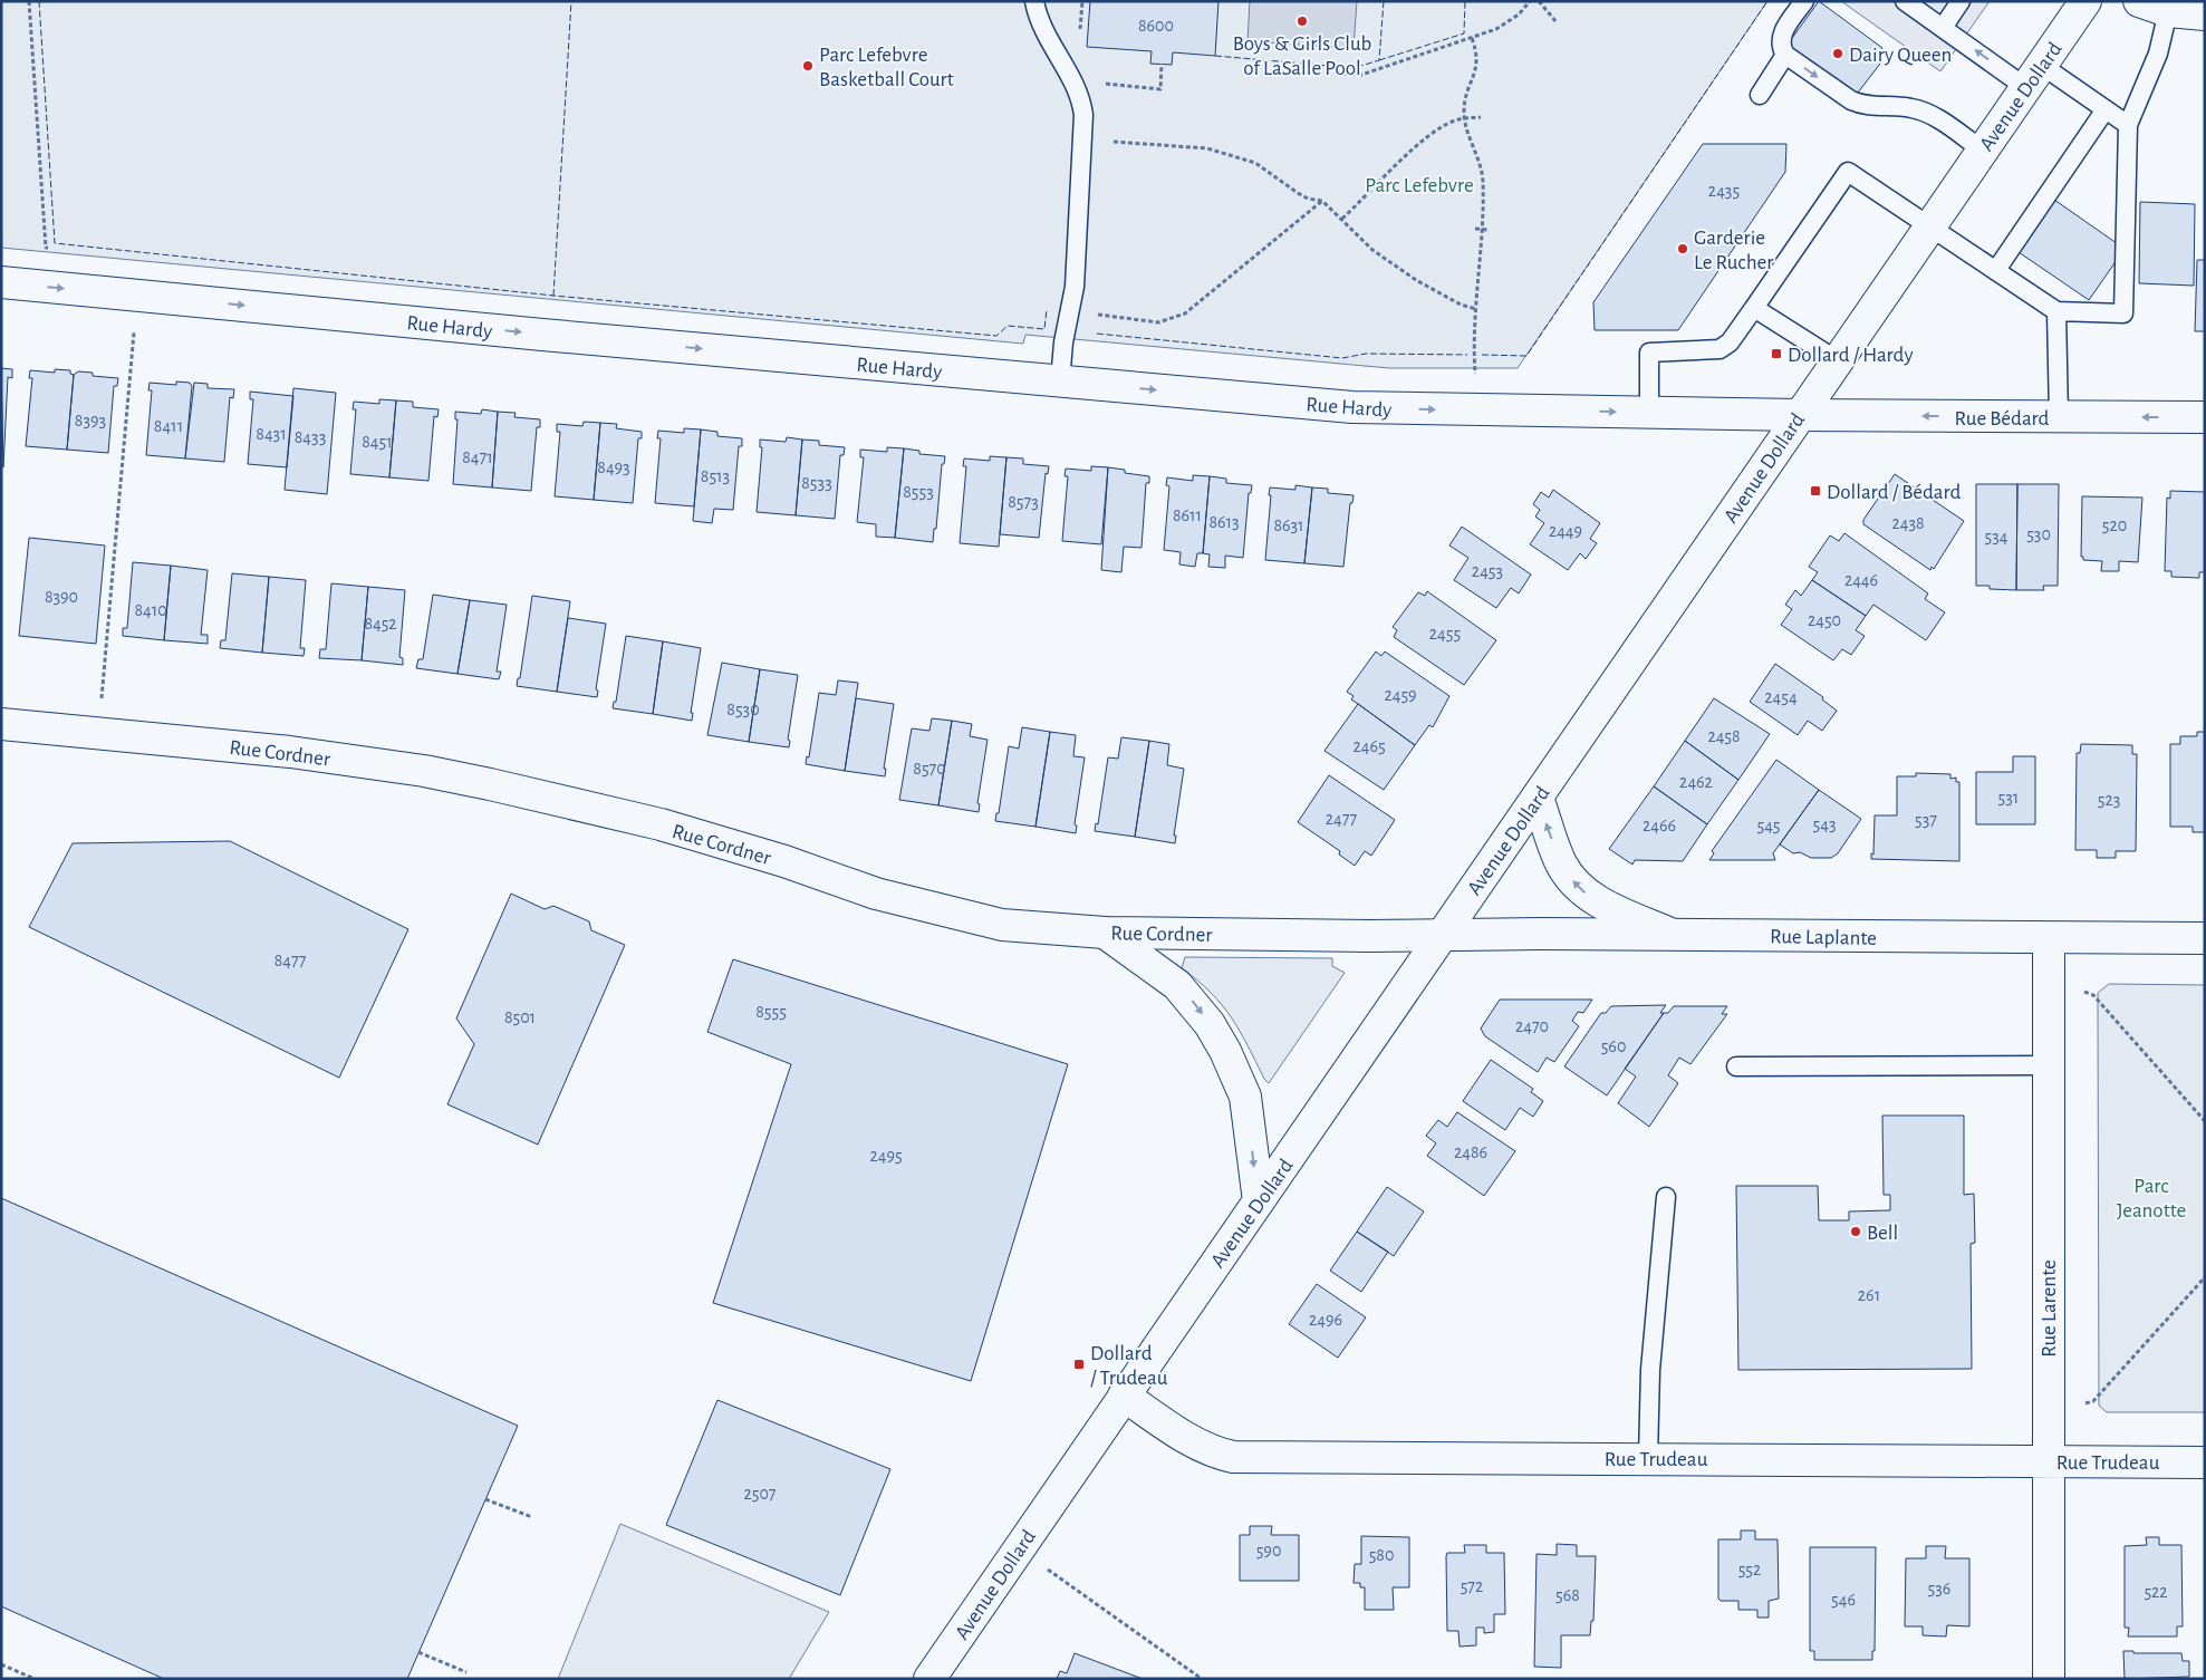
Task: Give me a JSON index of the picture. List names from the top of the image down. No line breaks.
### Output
{"streets":{"street":["Avenue Dollard","Rue Hardy","Rue Bédard","Rue Cordner","Rue Laplante","Rue Larente","Rue Trudeau"]},"crossings":[["Avenue Dollard","Rue Hardy"],["Avenue Dollard","Rue Bédard"],["Avenue Dollard","Rue Cordner"],["Avenue Dollard","Rue Laplante"],["Avenue Dollard","Rue Trudeau"],["Rue Hardy","Rue Bédard"],["Rue Cordner","Rue Laplante"],["Rue Laplante","Rue Larente"],["Rue Larente","Rue Trudeau"]],"one_way":["Rue Hardy","Rue Bédard"],"parks":["Parc Lefebvre","Parc Jeanotte"],"places":{"other":["Boys & Girls Club of LaSalle Pool","Dairy Queen","Parc Lefebvre Basketball Court","Garderie Le Rucher","Bell"],"transit":["Dollard / Hardy","Dollard / Bédard","Dollard / Trudeau"]},"house_numbers":["8600","2435","8393","8411","8431","8433","8451","8471","8493","8513","8533","8553","8573","8611","8613","2438","8631","520","2449","530","534","2453","2446","8390","8410","2450","8452","2455","2459","2454","8530","2458","2465","8570","2462","531","523","2477","537","543","2466","545","8477","8555","8501","2470","560","2486","2495","261","2496","2507","590","580","552","572","536","522","568","546"]}
